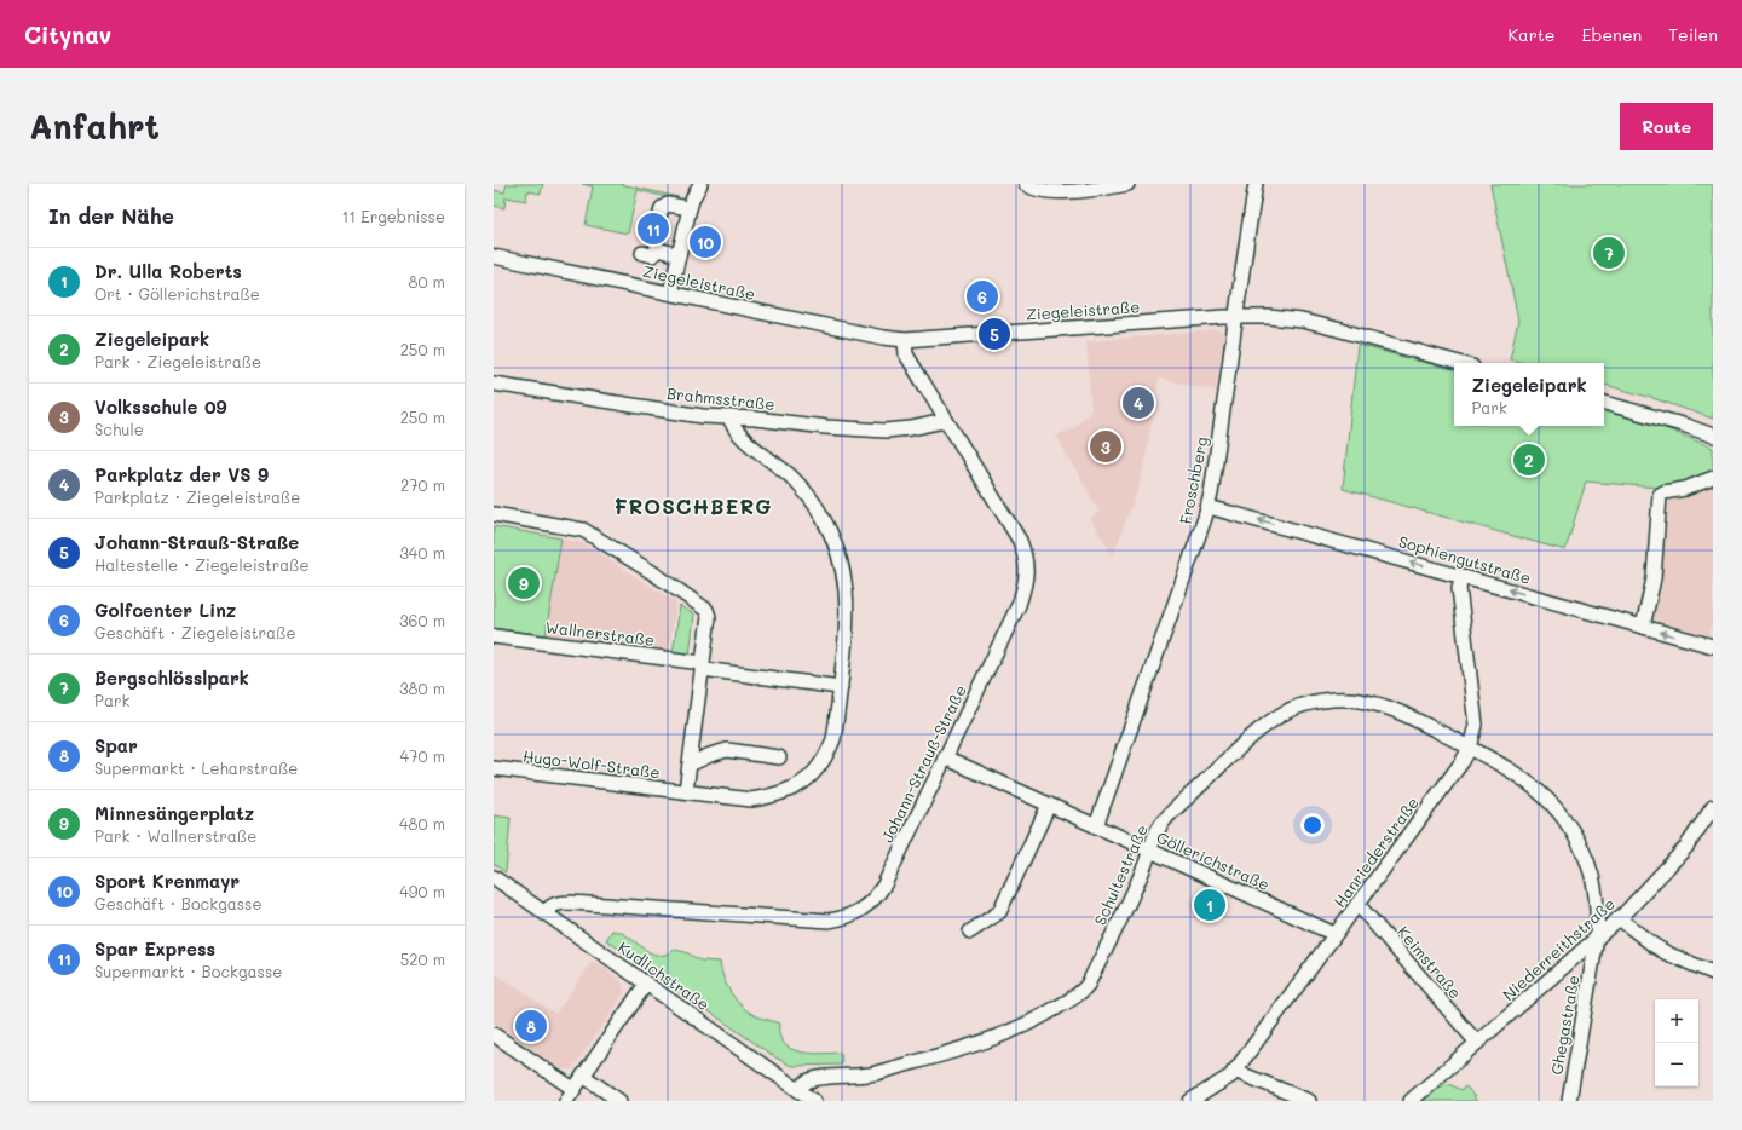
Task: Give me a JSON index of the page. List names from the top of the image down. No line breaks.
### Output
{"streets":{"street":["Ziegeleistraße","Brahmsstraße","Froschberg","Sophiengutstraße","Wallnerstraße","Hugo-Wolf-Straße","Johann-Strauß-Straße","Hanriederstraße","Göllerichstraße","Schultestraße","Niederreithstraße","Keimstraße","Kudlichstraße","Ghegastraße"]},"crossings":[["Ziegeleistraße","Froschberg"],["Ziegeleistraße","Johann-Strauß-Straße"],["Brahmsstraße","Hugo-Wolf-Straße"],["Brahmsstraße","Johann-Strauß-Straße"],["Froschberg","Sophiengutstraße"],["Froschberg","Göllerichstraße"],["Sophiengutstraße","Hanriederstraße"],["Wallnerstraße","Hugo-Wolf-Straße"],["Johann-Strauß-Straße","Göllerichstraße"],["Johann-Strauß-Straße","Kudlichstraße"],["Hanriederstraße","Göllerichstraße"],["Hanriederstraße","Schultestraße"],["Hanriederstraße","Keimstraße"],["Hanriederstraße","Ghegastraße"],["Göllerichstraße","Schultestraße"],["Schultestraße","Kudlichstraße"],["Schultestraße","Ghegastraße"],["Niederreithstraße","Keimstraße"],["Niederreithstraße","Ghegastraße"]],"one_way":["Sophiengutstraße"],"districts":["FROSCHBERG"],"page":{"header":"Citynav","nav":["Karte","Ebenen","Teilen"],"buttons":"Route","title":"Anfahrt","heading":["In der Nähe","11 Ergebnisse"],"pins":["11","10","7","6","5","4","3","2","9","1","8"],"list":[{"mark":"1","name":"Dr. Ulla Roberts","note":"Ort · Göllerichstraße","value":"80 m"},{"mark":"2","name":"Ziegeleipark","note":"Park · Ziegeleistraße","value":"250 m"},{"mark":"3","name":"Volksschule 09","note":"Schule","value":"250 m"},{"mark":"4","name":"Parkplatz der VS 9","note":"Parkplatz · Ziegeleistraße","value":"270 m"},{"mark":"5","name":"Johann-Strauß-Straße","note":"Haltestelle · Ziegeleistraße","value":"340 m"},{"mark":"6","name":"Golfcenter Linz","note":"Geschäft · Ziegeleistraße","value":"360 m"},{"mark":"7","name":"Bergschlösslpark","note":"Park","value":"380 m"},{"mark":"8","name":"Spar","note":"Supermarkt · Leharstraße","value":"470 m"},{"mark":"9","name":"Minnesängerplatz","note":"Park · Wallnerstraße","value":"480 m"},{"mark":"10","name":"Sport Krenmayr","note":"Geschäft · Bockgasse","value":"490 m"},{"mark":"11","name":"Spar Express","note":"Supermarkt · Bockgasse","value":"520 m"}],"popup":["Ziegeleipark","Park"],"map_buttons":["+","−"]}}
